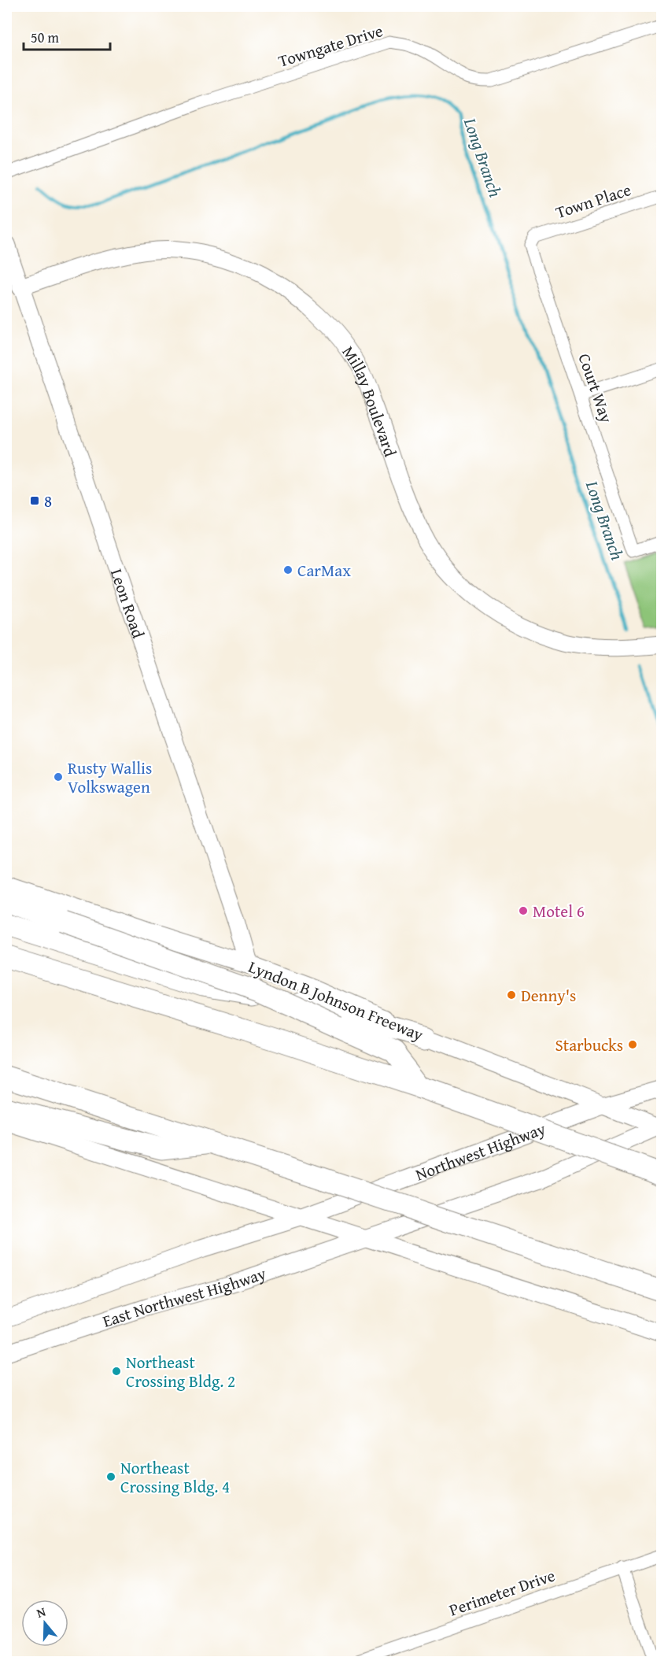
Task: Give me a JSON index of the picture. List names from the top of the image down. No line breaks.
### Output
{"streets":{"main road":["Millay Boulevard","Leon Road","Lyndon B Johnson Freeway","Northwest Highway","East Northwest Highway"],"street":["Towngate Drive","Town Place","Court Way","Perimeter Drive"]},"crossings":[["Town Place","Court Way"],["Millay Boulevard","Leon Road"],["Leon Road","Lyndon B Johnson Freeway"],["Lyndon B Johnson Freeway","Northwest Highway"]],"water":["Long Branch"],"places":{"transit":["8"],"other":["CarMax","Rusty Wallis Volkswagen","Motel 6","Denny's","Starbucks","Northeast Crossing Bldg. 2","Northeast Crossing Bldg. 4"]},"scale_bar":"50 m","north":"top"}
